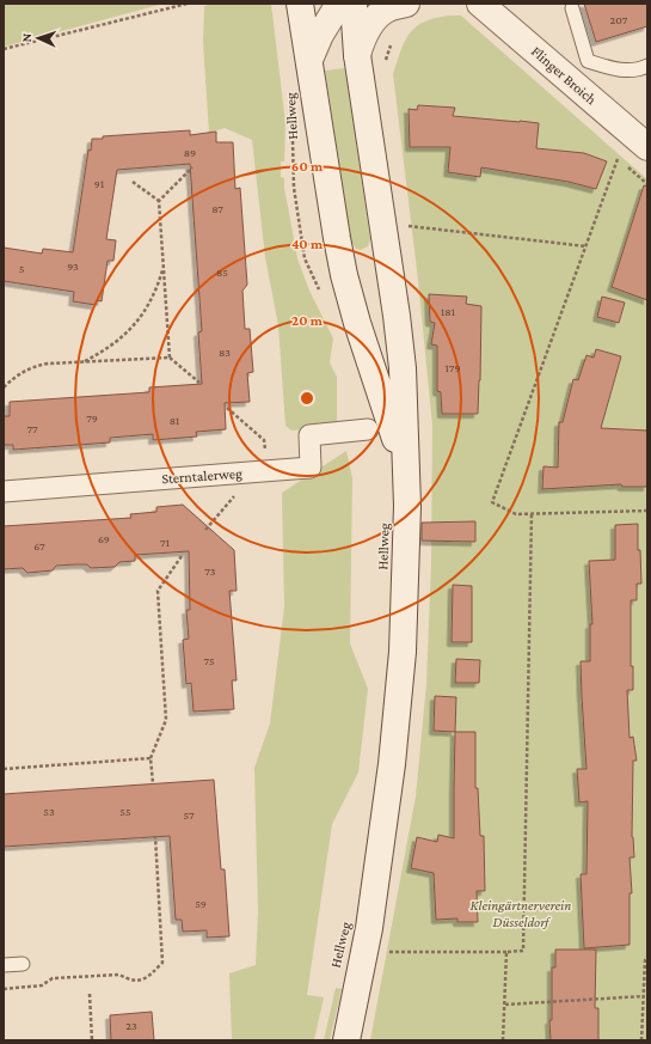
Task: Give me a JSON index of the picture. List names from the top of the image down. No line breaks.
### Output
{"streets":{"main road":["Flinger Broich","Hellweg"],"street":["Sterntalerweg"]},"parks":["Kleingärtnerverein Düsseldorf"],"house_numbers":["207","89","91","87","93","5","85","181","83","179","79","81","77","69","71","67","73","75","53","55","57","59","23"],"north":"left","rings":["60 m","40 m","20 m"]}
